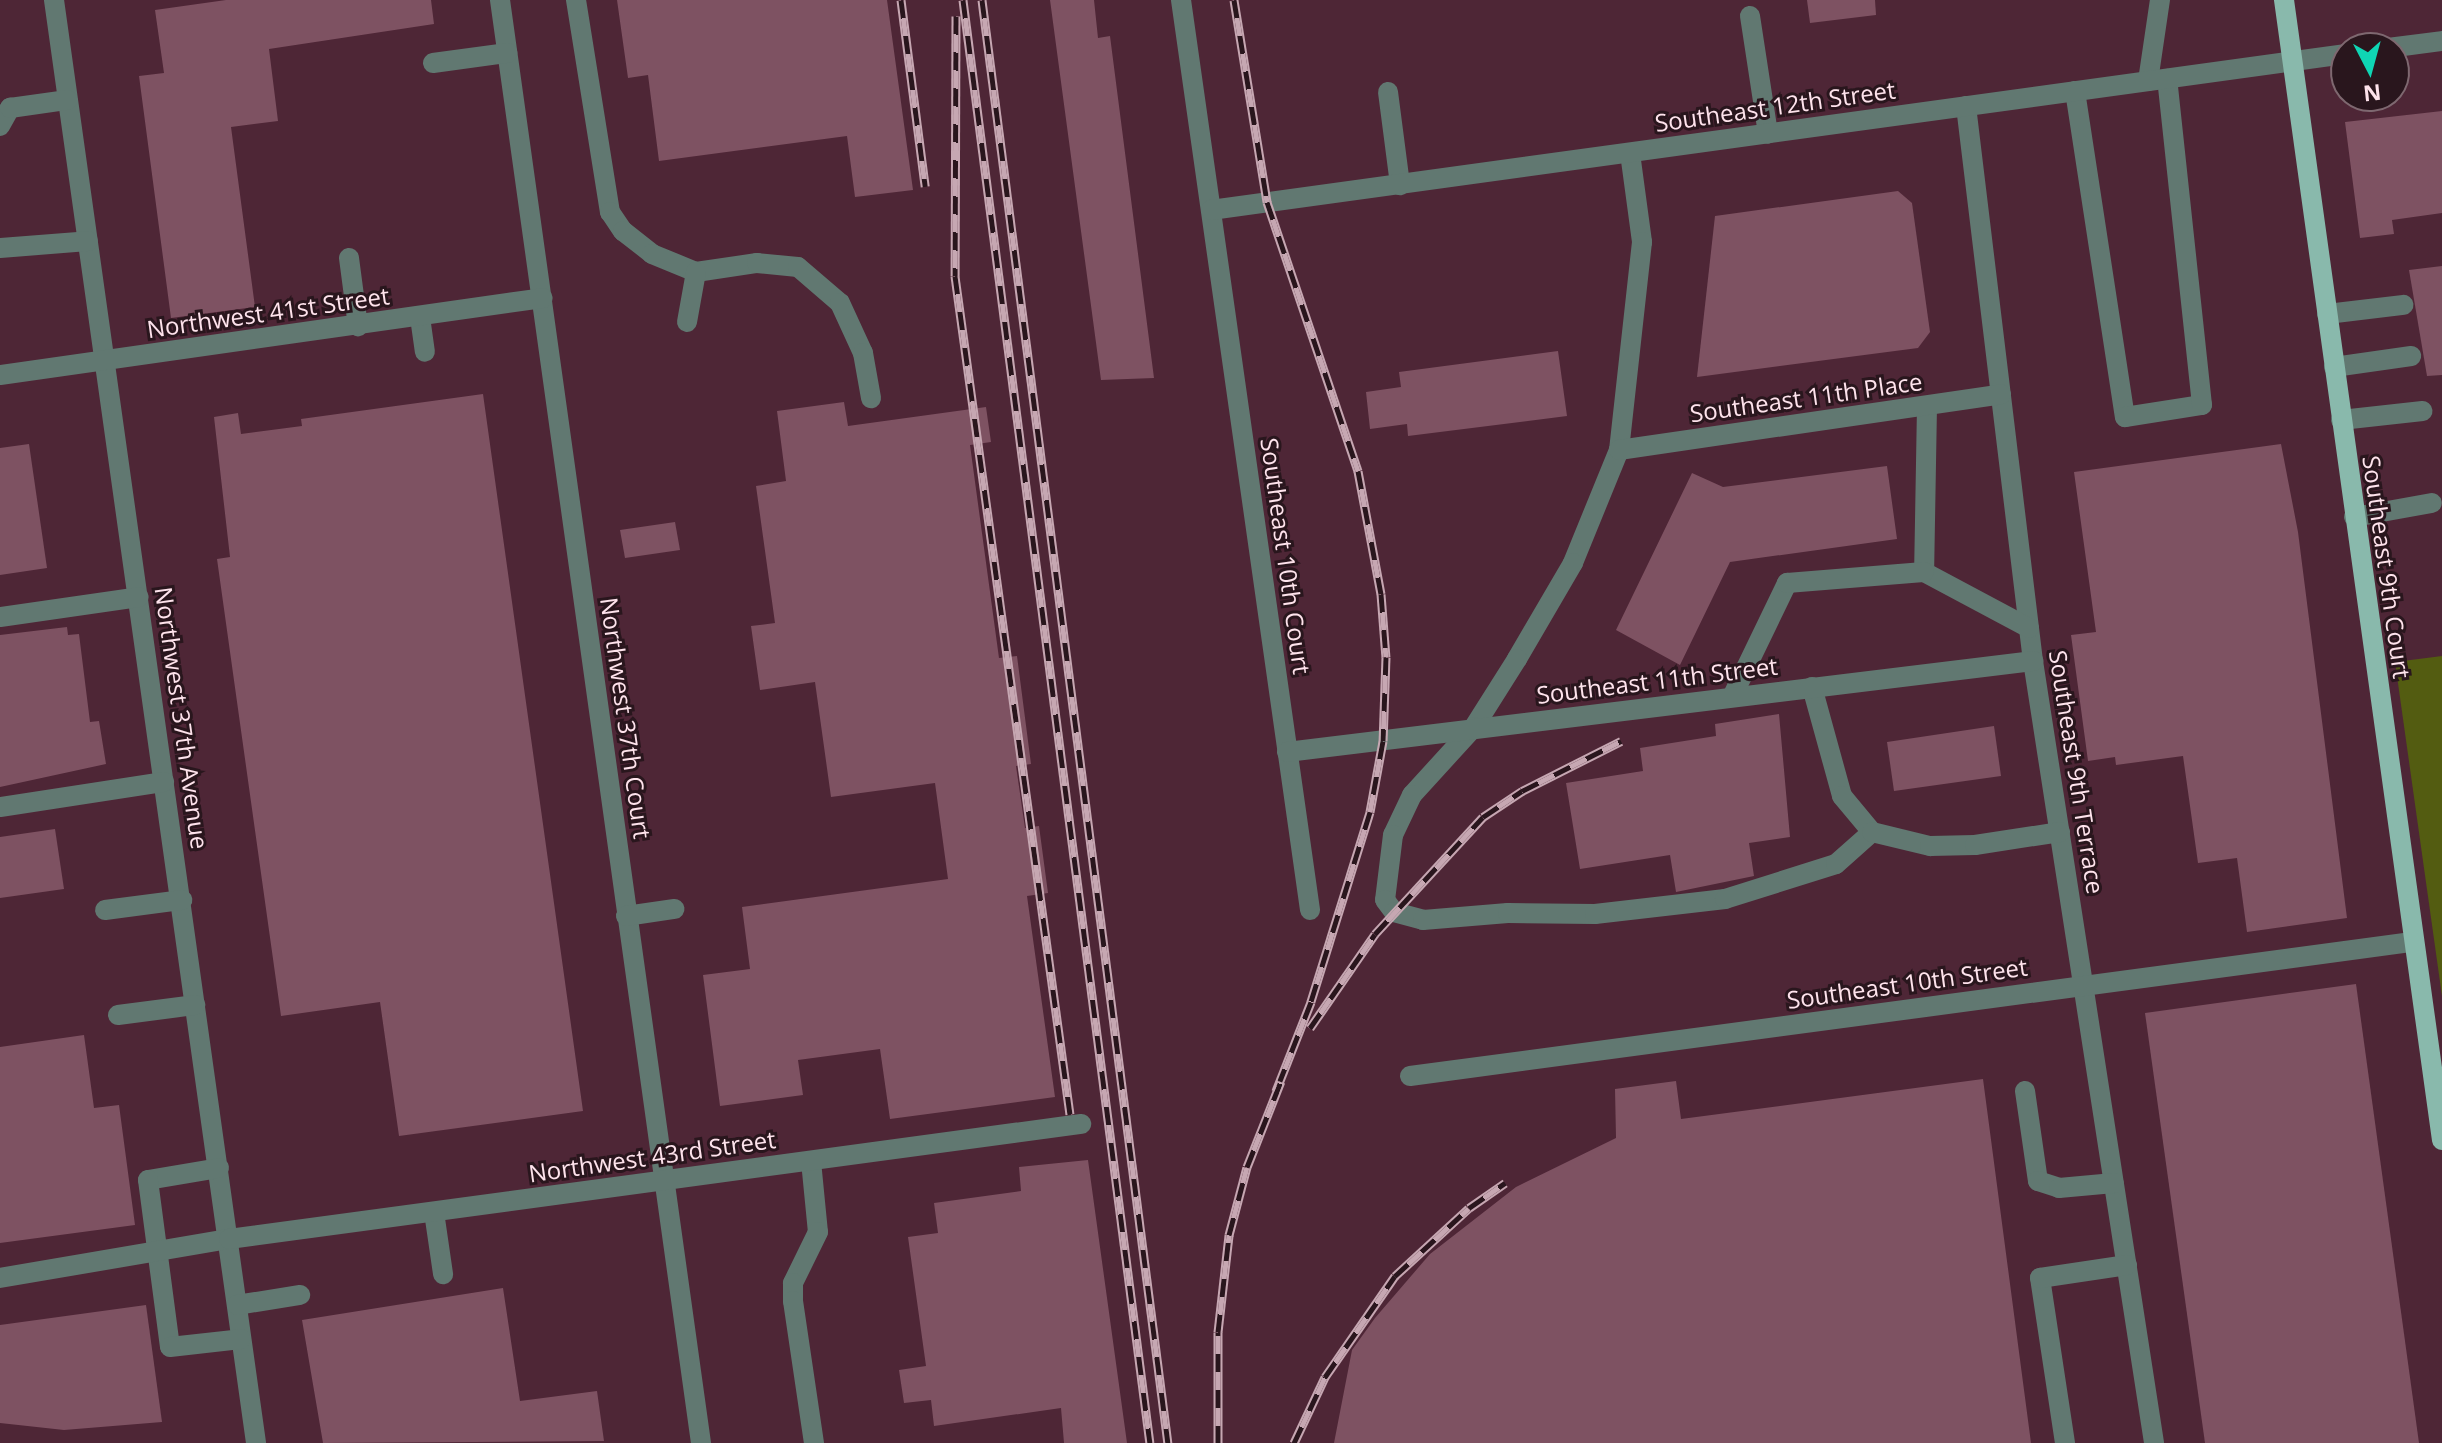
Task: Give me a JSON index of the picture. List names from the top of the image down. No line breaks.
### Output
{"streets":{"main road":["Southeast 9th Court"],"street":["Southeast 12th Street","Northwest 41st Street","Southeast 11th Place","Southeast 10th Court","Southeast 11th Street","Northwest 37th Avenue","Northwest 37th Court","Southeast 9th Terrace","Southeast 10th Street","Northwest 43rd Street"]},"crossings":[["Southeast 12th Street","Southeast 10th Court"],["Southeast 12th Street","Southeast 9th Court"],["Southeast 12th Street","Southeast 9th Terrace"],["Northwest 41st Street","Northwest 37th Avenue"],["Northwest 41st Street","Northwest 37th Court"],["Southeast 11th Place","Southeast 9th Terrace"],["Southeast 10th Court","Southeast 11th Street"],["Southeast 9th Court","Southeast 10th Street"],["Southeast 11th Street","Southeast 9th Terrace"],["Northwest 37th Avenue","Northwest 43rd Street"],["Northwest 37th Court","Northwest 43rd Street"],["Southeast 9th Terrace","Southeast 10th Street"]],"north":"bottom"}
